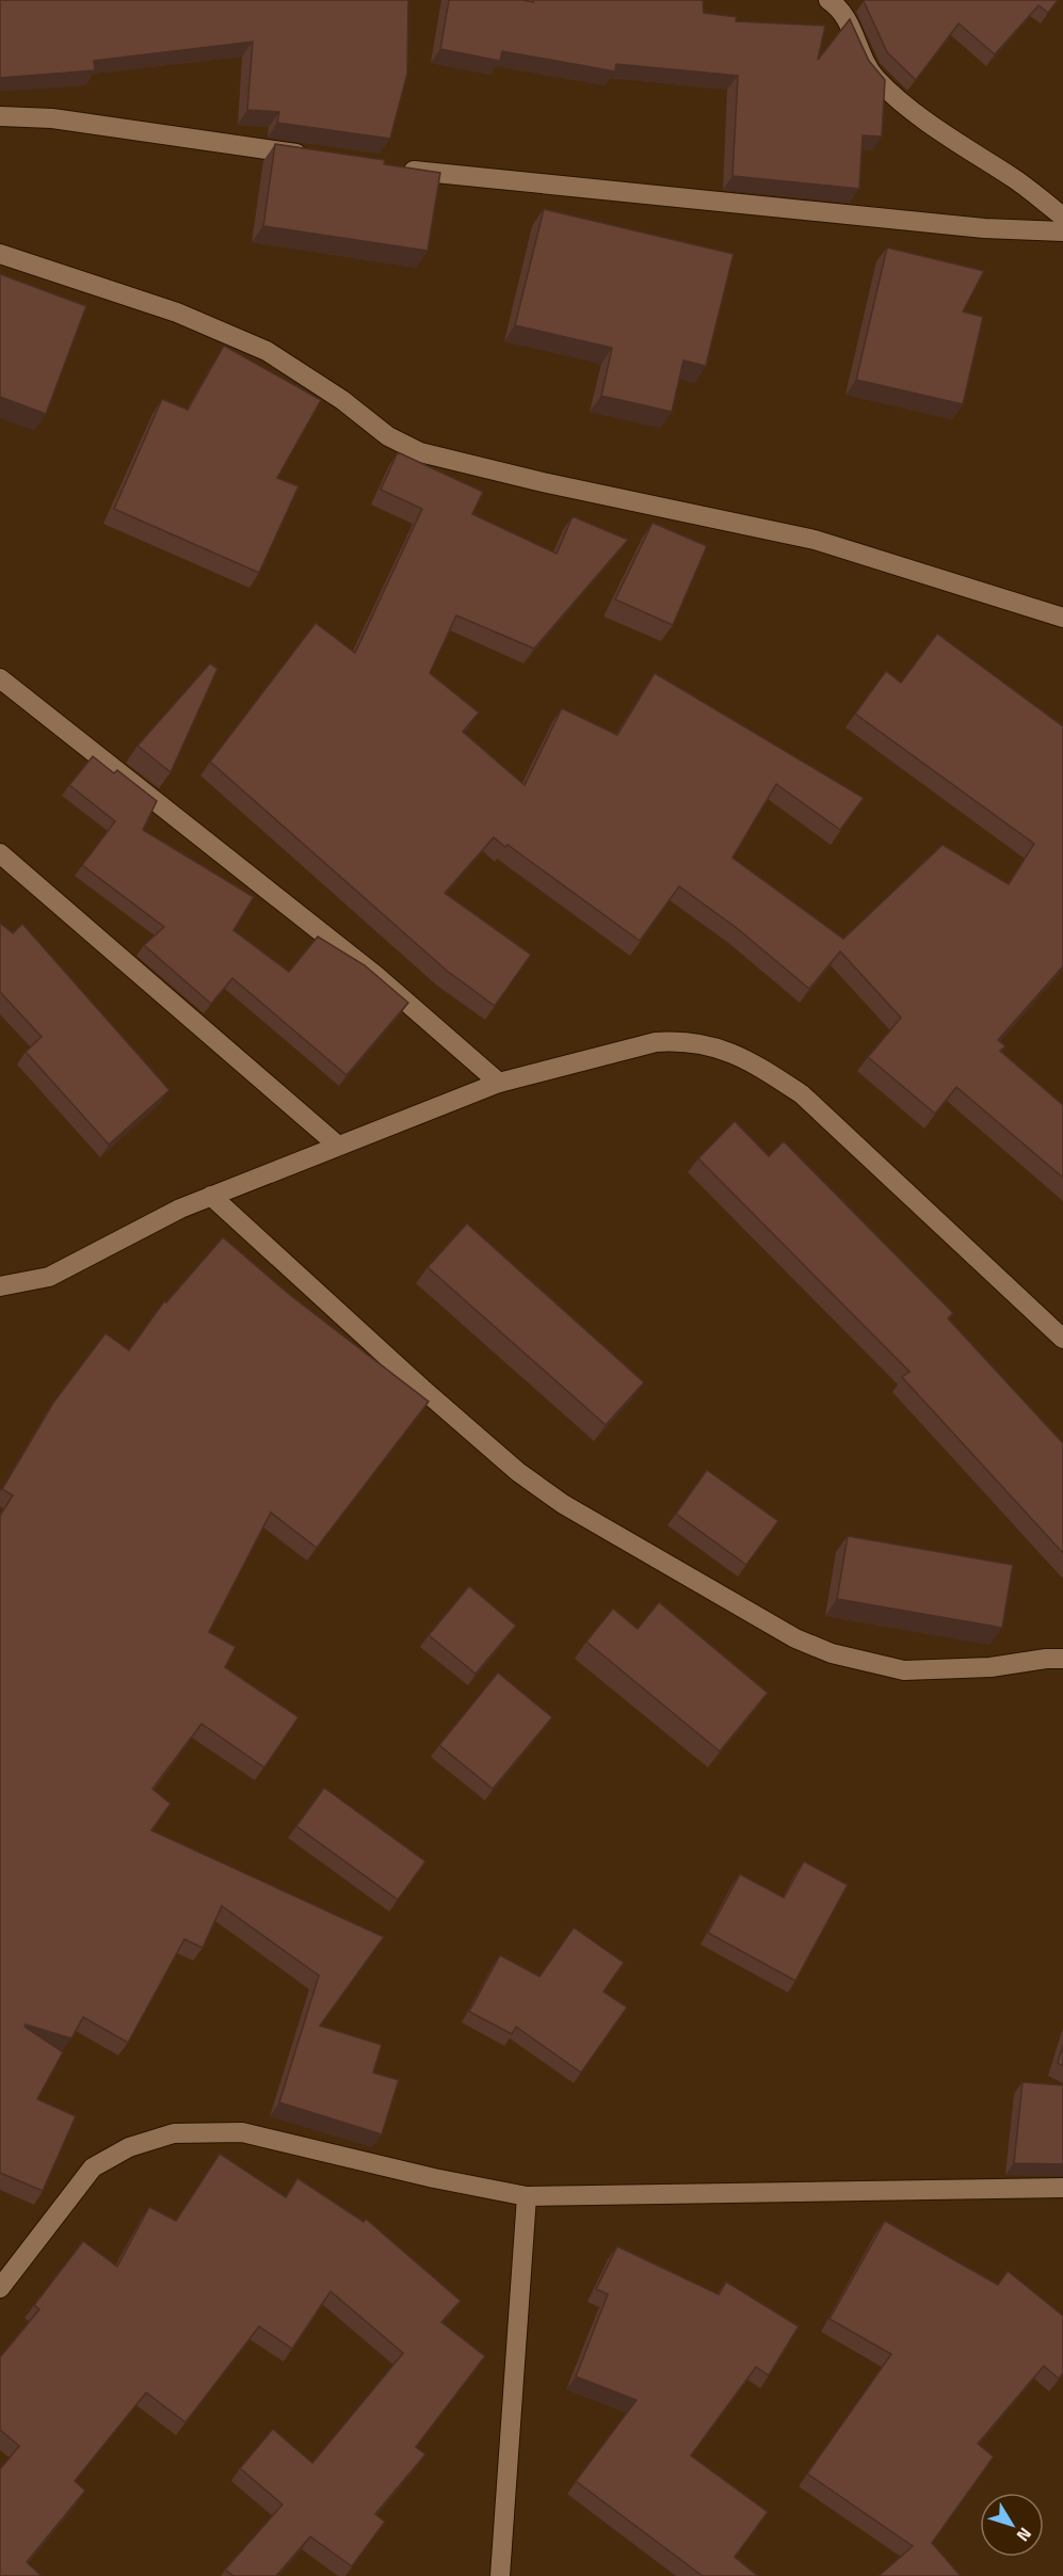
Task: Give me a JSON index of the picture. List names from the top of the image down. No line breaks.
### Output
{"north":"bottom right"}
